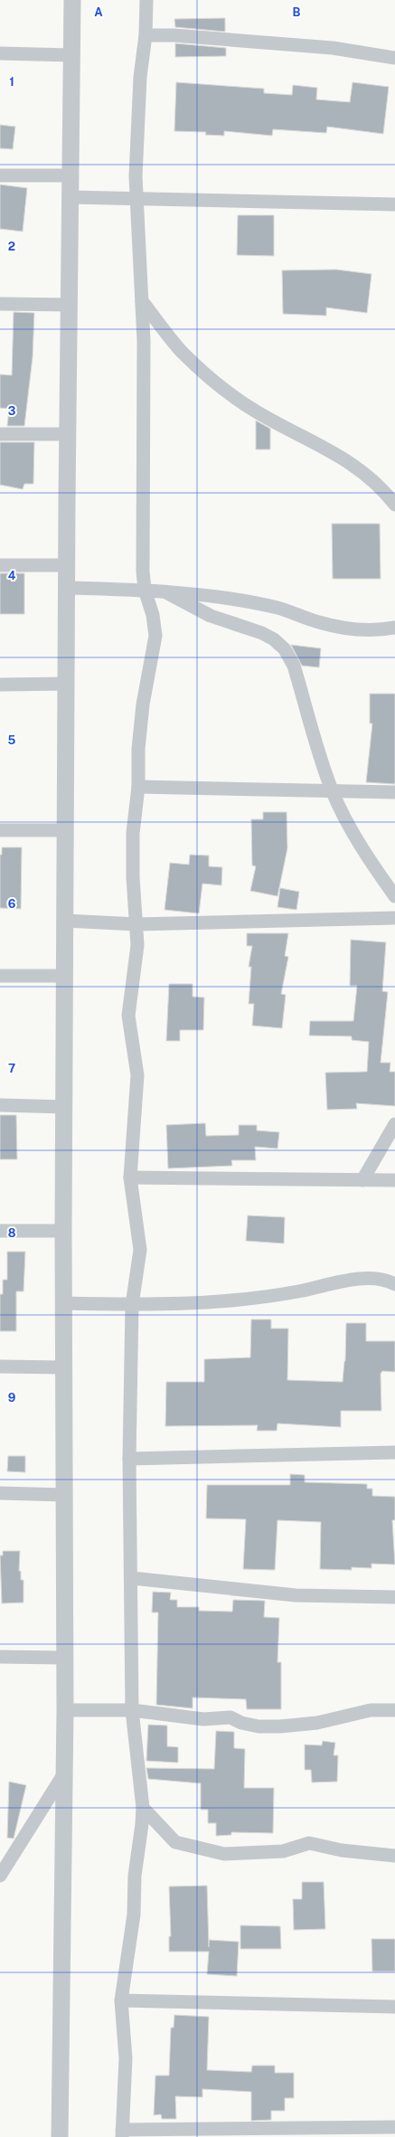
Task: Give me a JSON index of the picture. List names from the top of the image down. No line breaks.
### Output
{"grid":{"columns":["A","B"],"rows":["1","2","3","4","5","6","7","8","9"]}}
